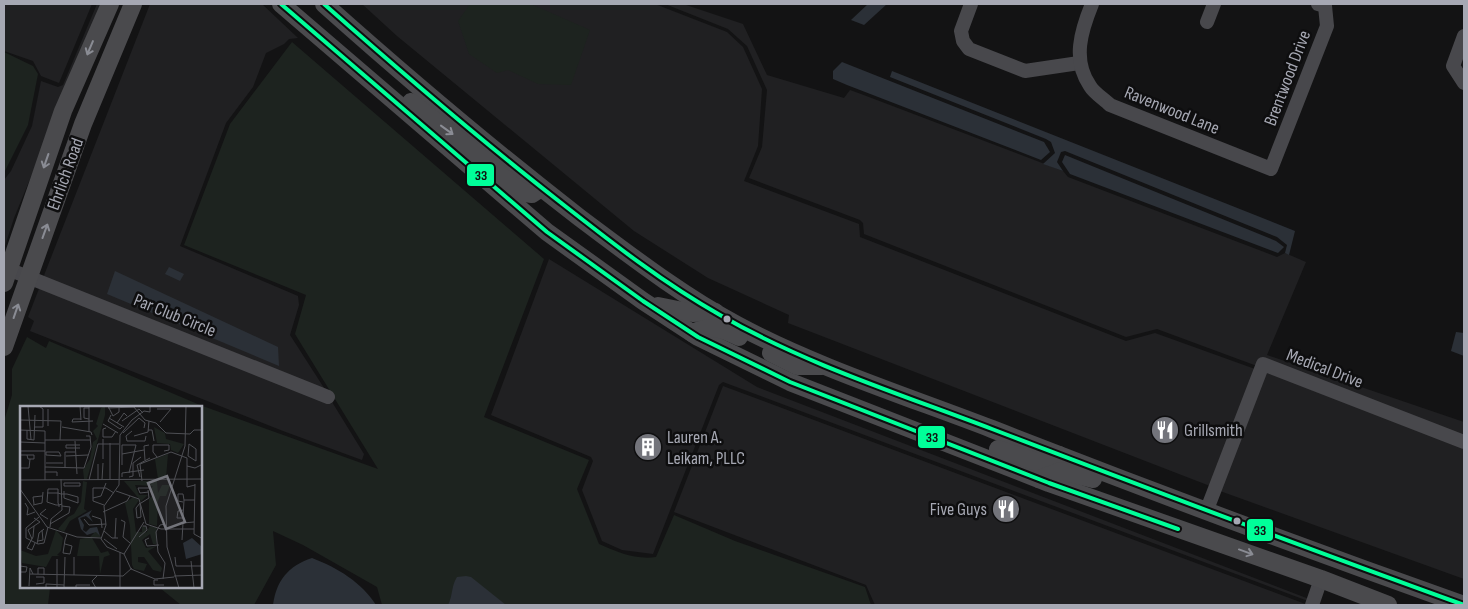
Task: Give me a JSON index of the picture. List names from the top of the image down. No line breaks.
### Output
{"streets":{"main road":["Ehrlich Road"],"street":["Brentwood Drive","Ravenwood Lane","Par Club Circle","Medical Drive"]},"crossings":[["Brentwood Drive","Ravenwood Lane"],["Ehrlich Road","Par Club Circle"]],"places":{"restaurant":["Grillsmith","Five Guys"],"building":["Lauren A. Leikam, PLLC"]},"lines":["transit line 33"]}
